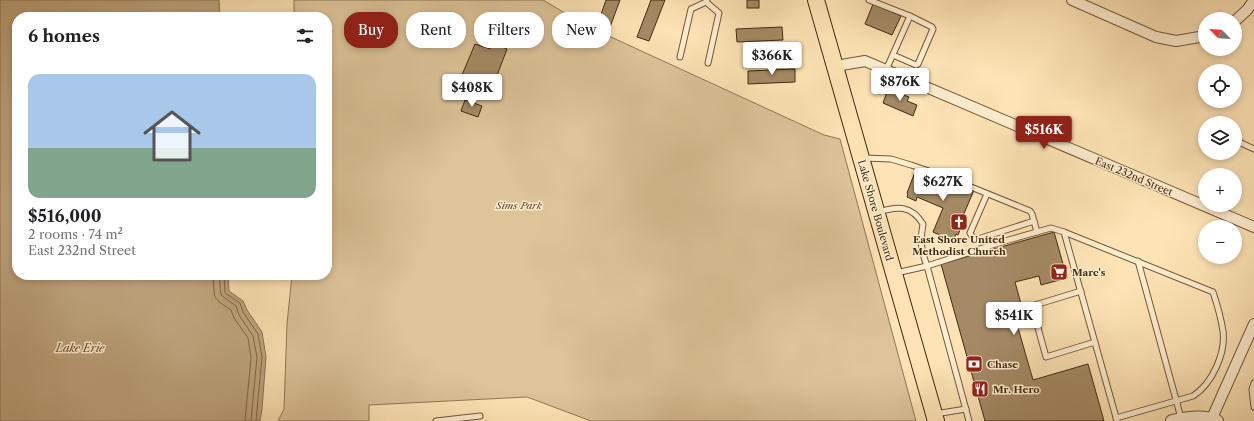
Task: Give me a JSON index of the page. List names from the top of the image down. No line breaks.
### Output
{"streets":{"main road":["Lake Shore Boulevard"],"street":["East 232nd Street"]},"crossings":[["East 232nd Street","Lake Shore Boulevard"]],"water":["Lake Erie"],"parks":["Sims Park"],"places":{"church":["East Shore United Methodist Church"],"supermarket":["Marc's"],"bank":["Chase"],"restaurant":["Mr. Hero"]},"north":"top left","page":{"map_buttons":["+","−"],"chip":["Buy","Rent","Filters","New"],"heading":"6 homes","price":["$366K","$876K","$408K","$516K","$627K","$541K"],"list":[{"name":"$516,000","note":"2 rooms · 74 m² · East 232nd Street"}]}}
